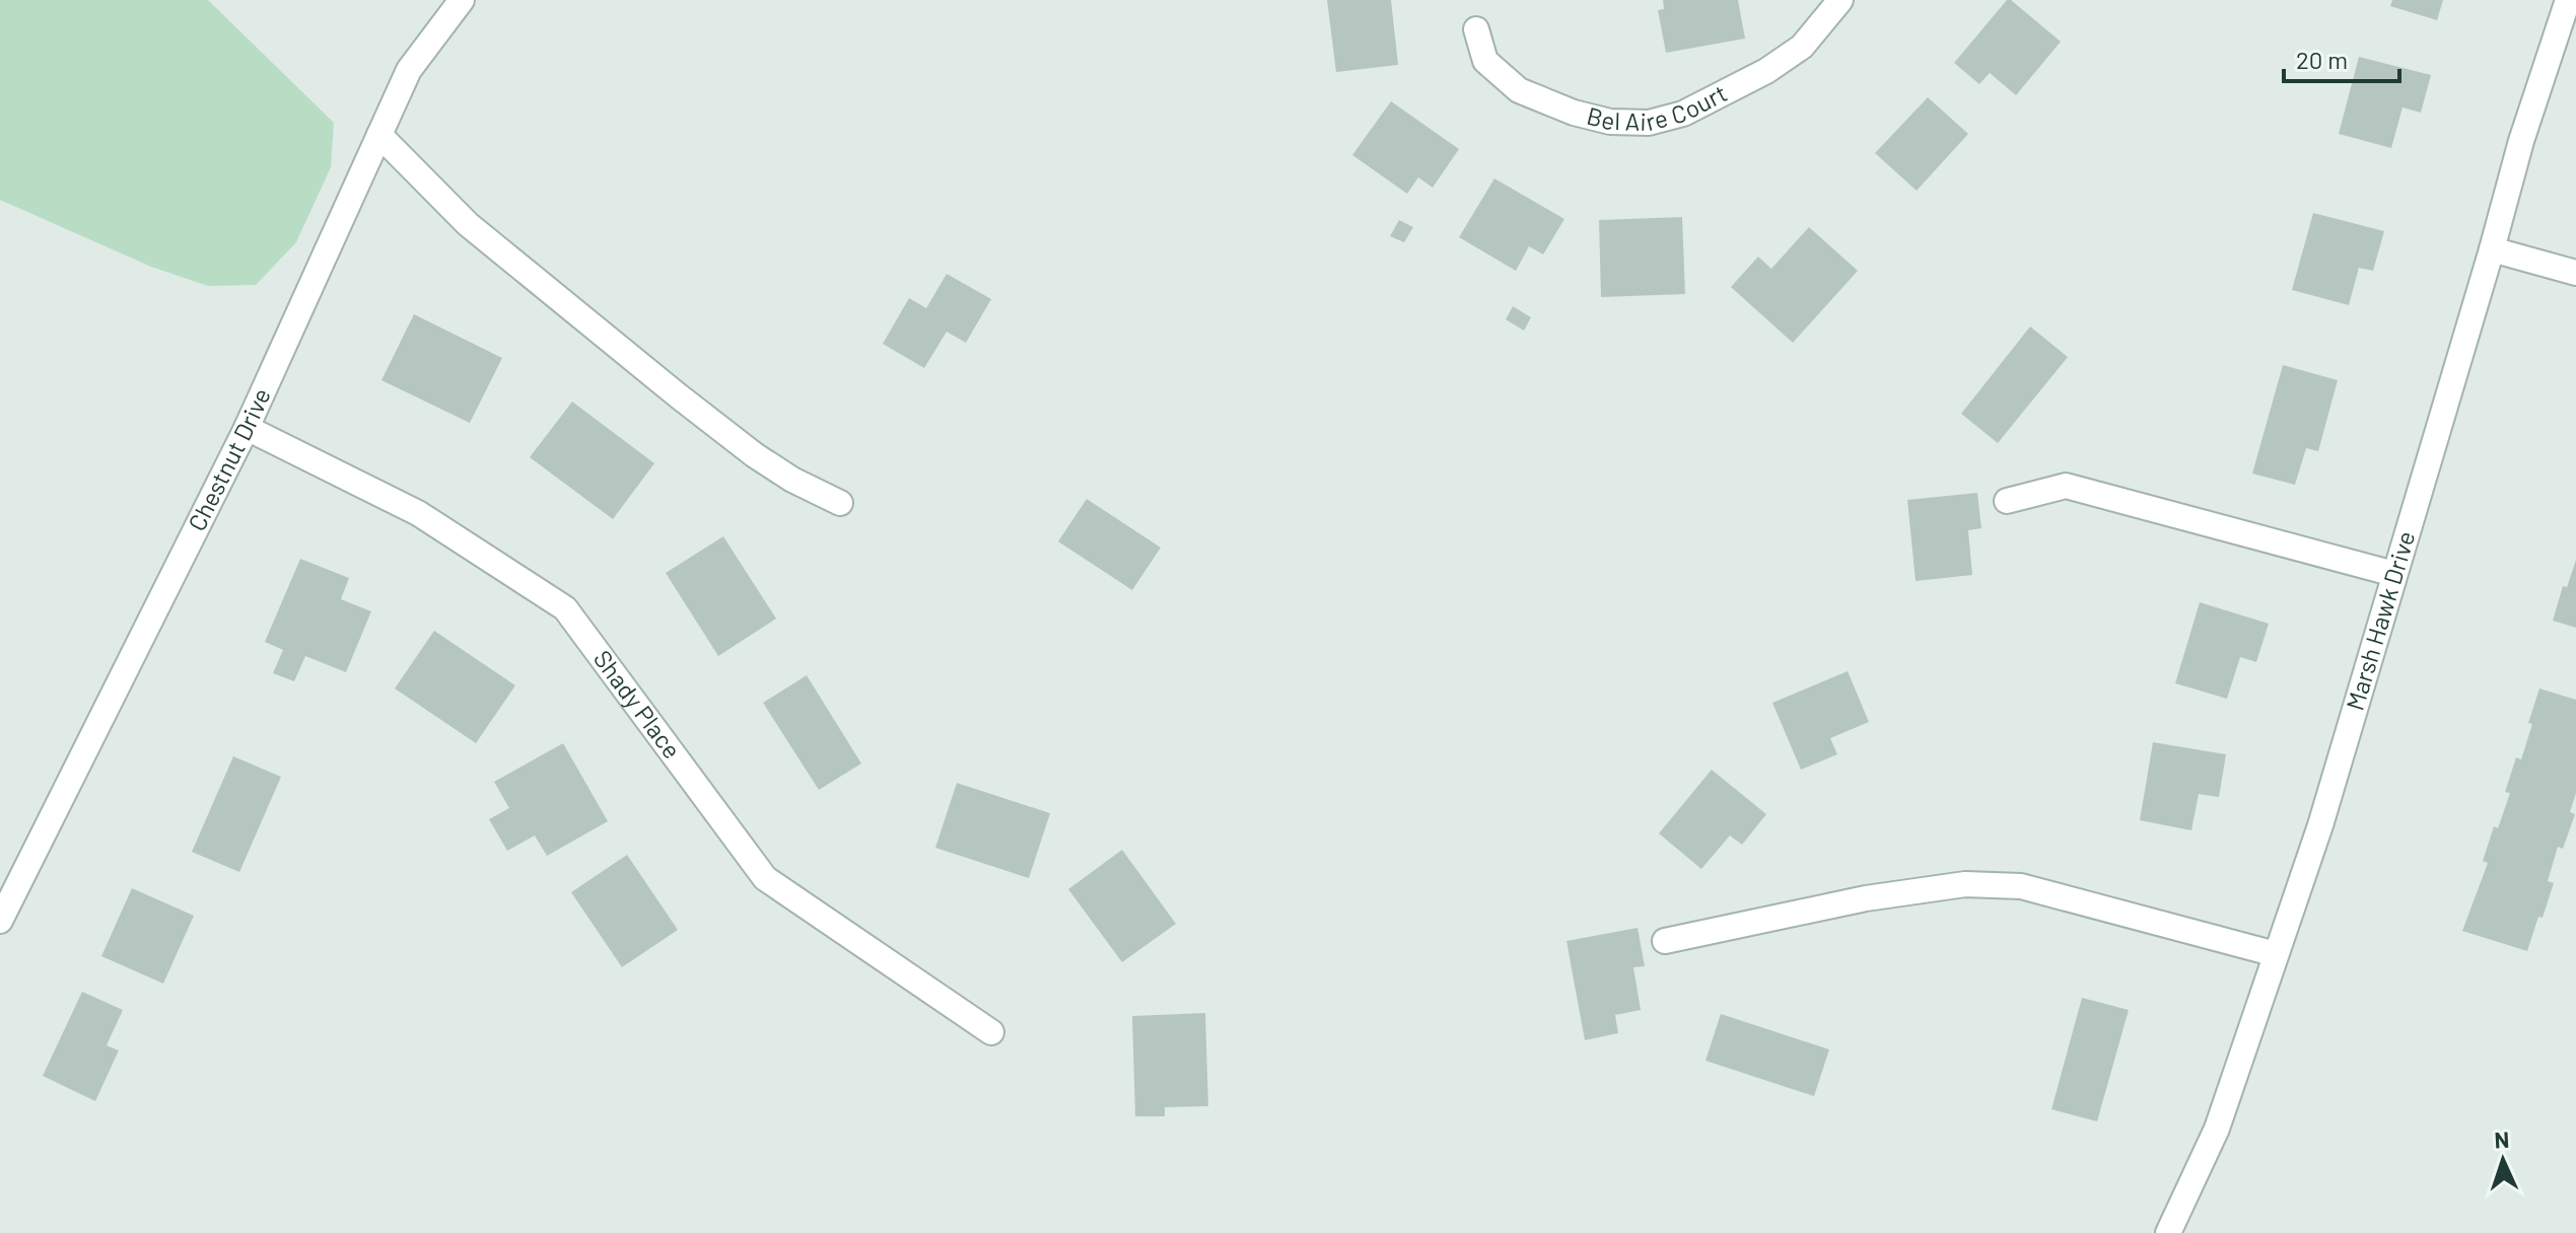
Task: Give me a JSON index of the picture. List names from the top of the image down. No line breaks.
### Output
{"streets":{"street":["Bel Aire Court","Chestnut Drive","Marsh Hawk Drive","Shady Place"]},"crossings":[["Chestnut Drive","Shady Place"]],"scale_bar":"20 m","north":"top"}
